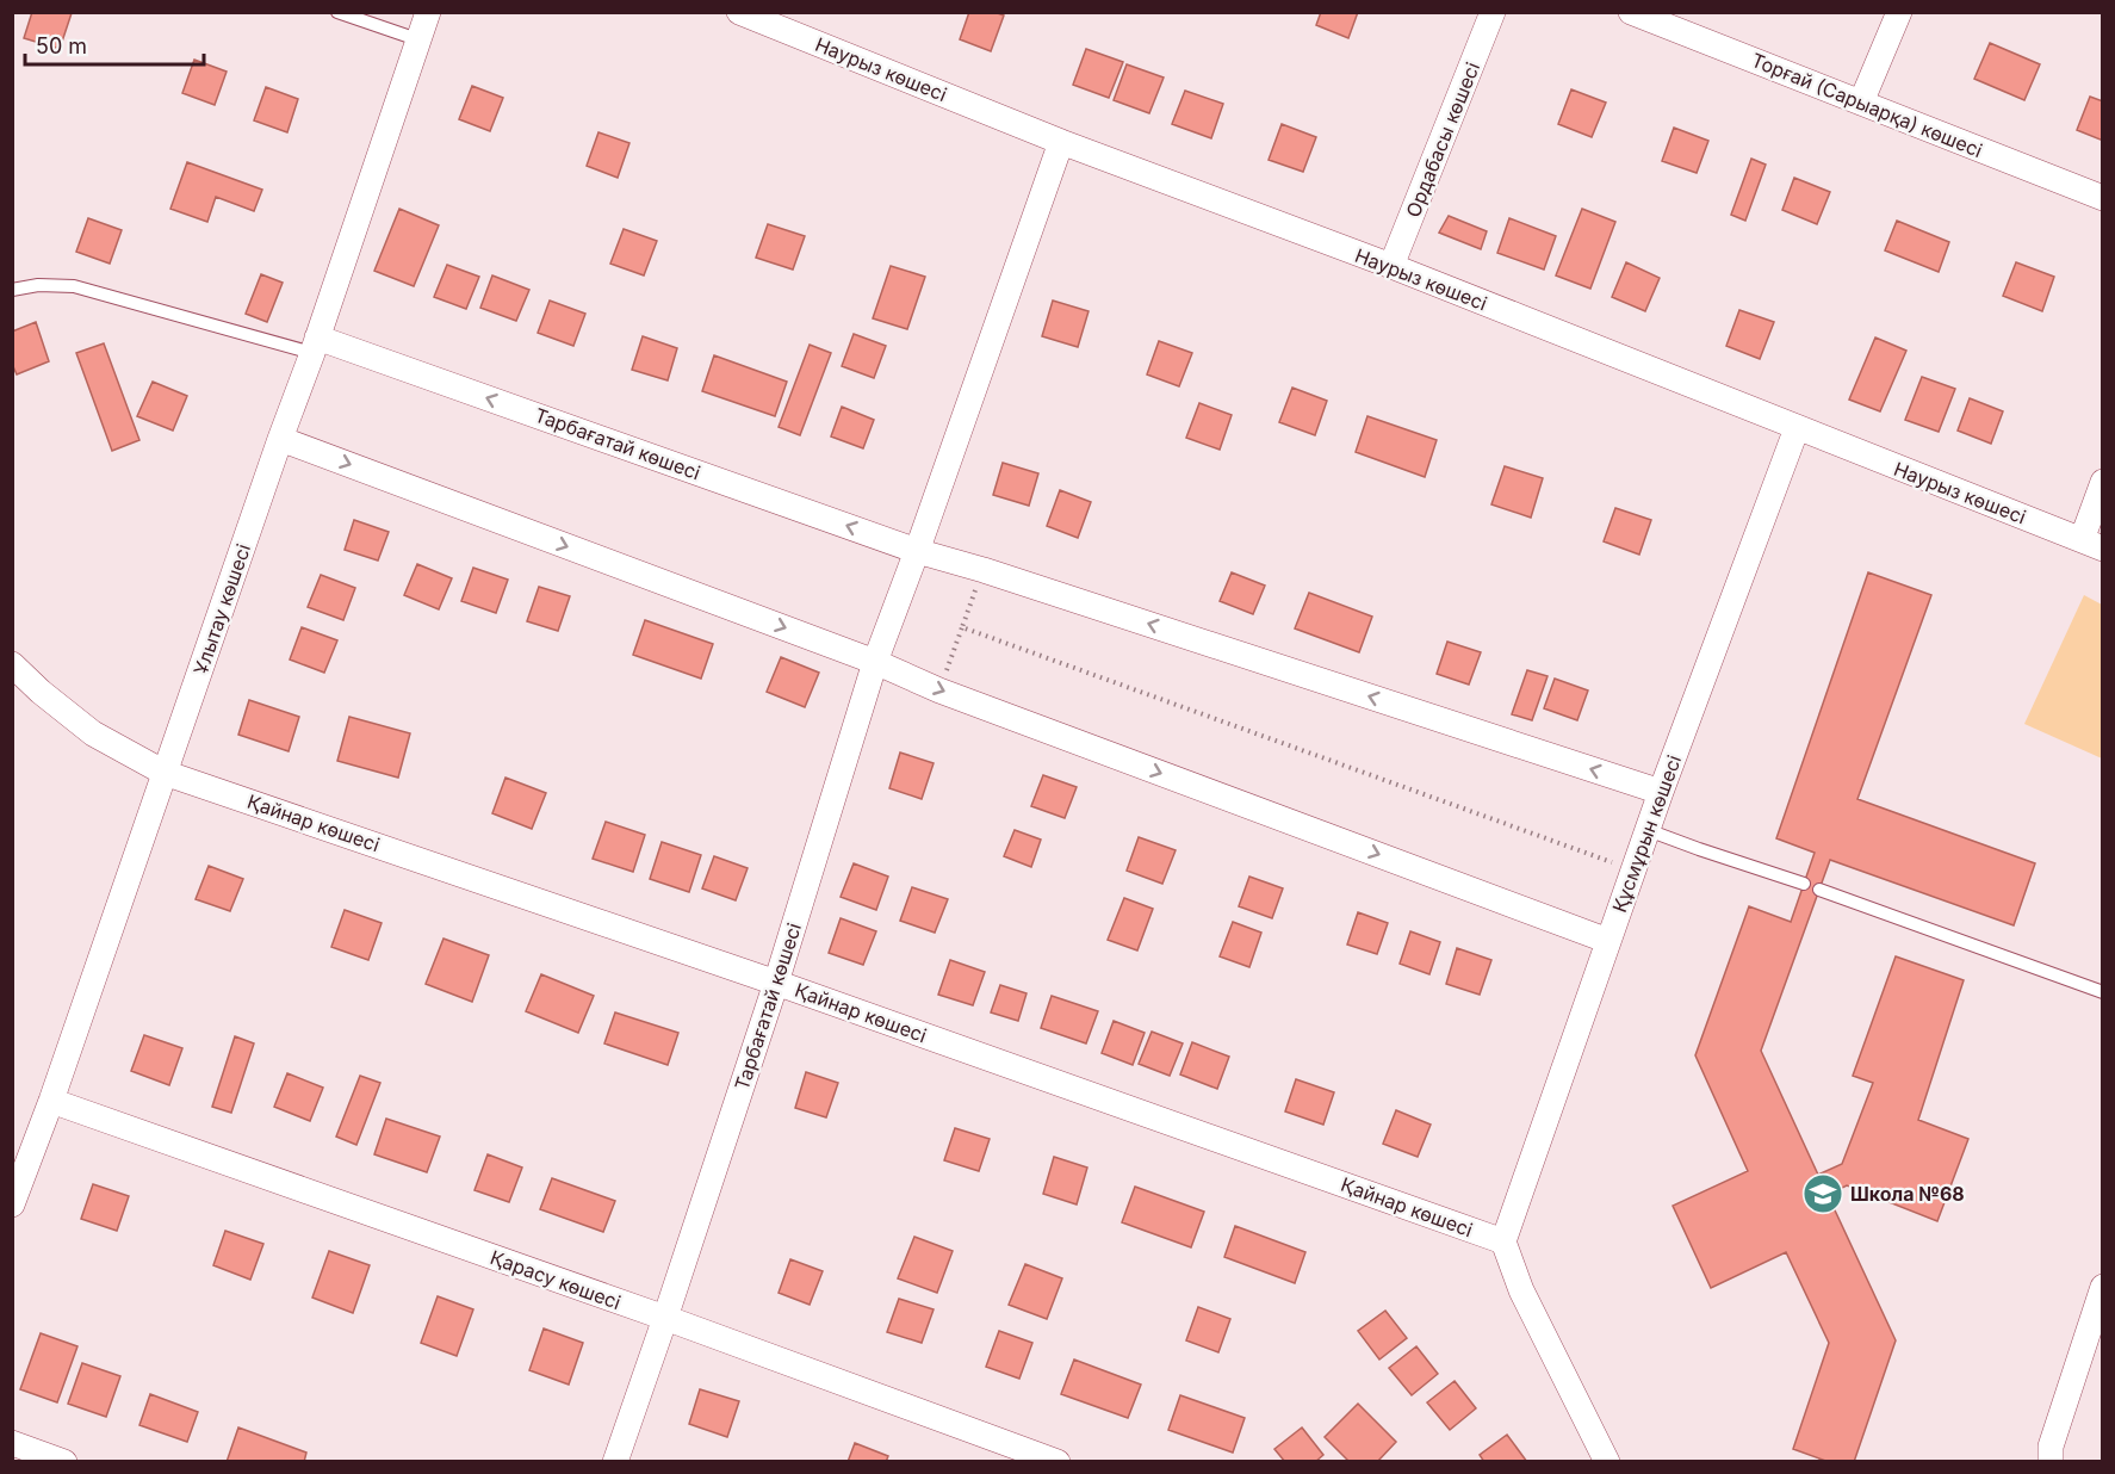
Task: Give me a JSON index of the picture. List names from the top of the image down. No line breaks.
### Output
{"streets":{"street":["Наурыз көшесі","Торғай (Сарыарқа) көшесі","Ордабасы көшесі","Тарбағатай көшесі","Ұлытау көшесі","Қайнар көшесі","Құсмұрын көшесі","Қарасу көшесі"]},"crossings":[["Наурыз көшесі","Ордабасы көшесі"],["Наурыз көшесі","Тарбағатай көшесі"],["Наурыз көшесі","Құсмұрын көшесі"],["Тарбағатай көшесі","Ұлытау көшесі"],["Тарбағатай көшесі","Қайнар көшесі"],["Тарбағатай көшесі","Қарасу көшесі"],["Ұлытау көшесі","Қайнар көшесі"],["Ұлытау көшесі","Қарасу көшесі"],["Қайнар көшесі","Құсмұрын көшесі"]],"places":{"school or university":["Школа №68"]},"scale_bar":"50 m"}
